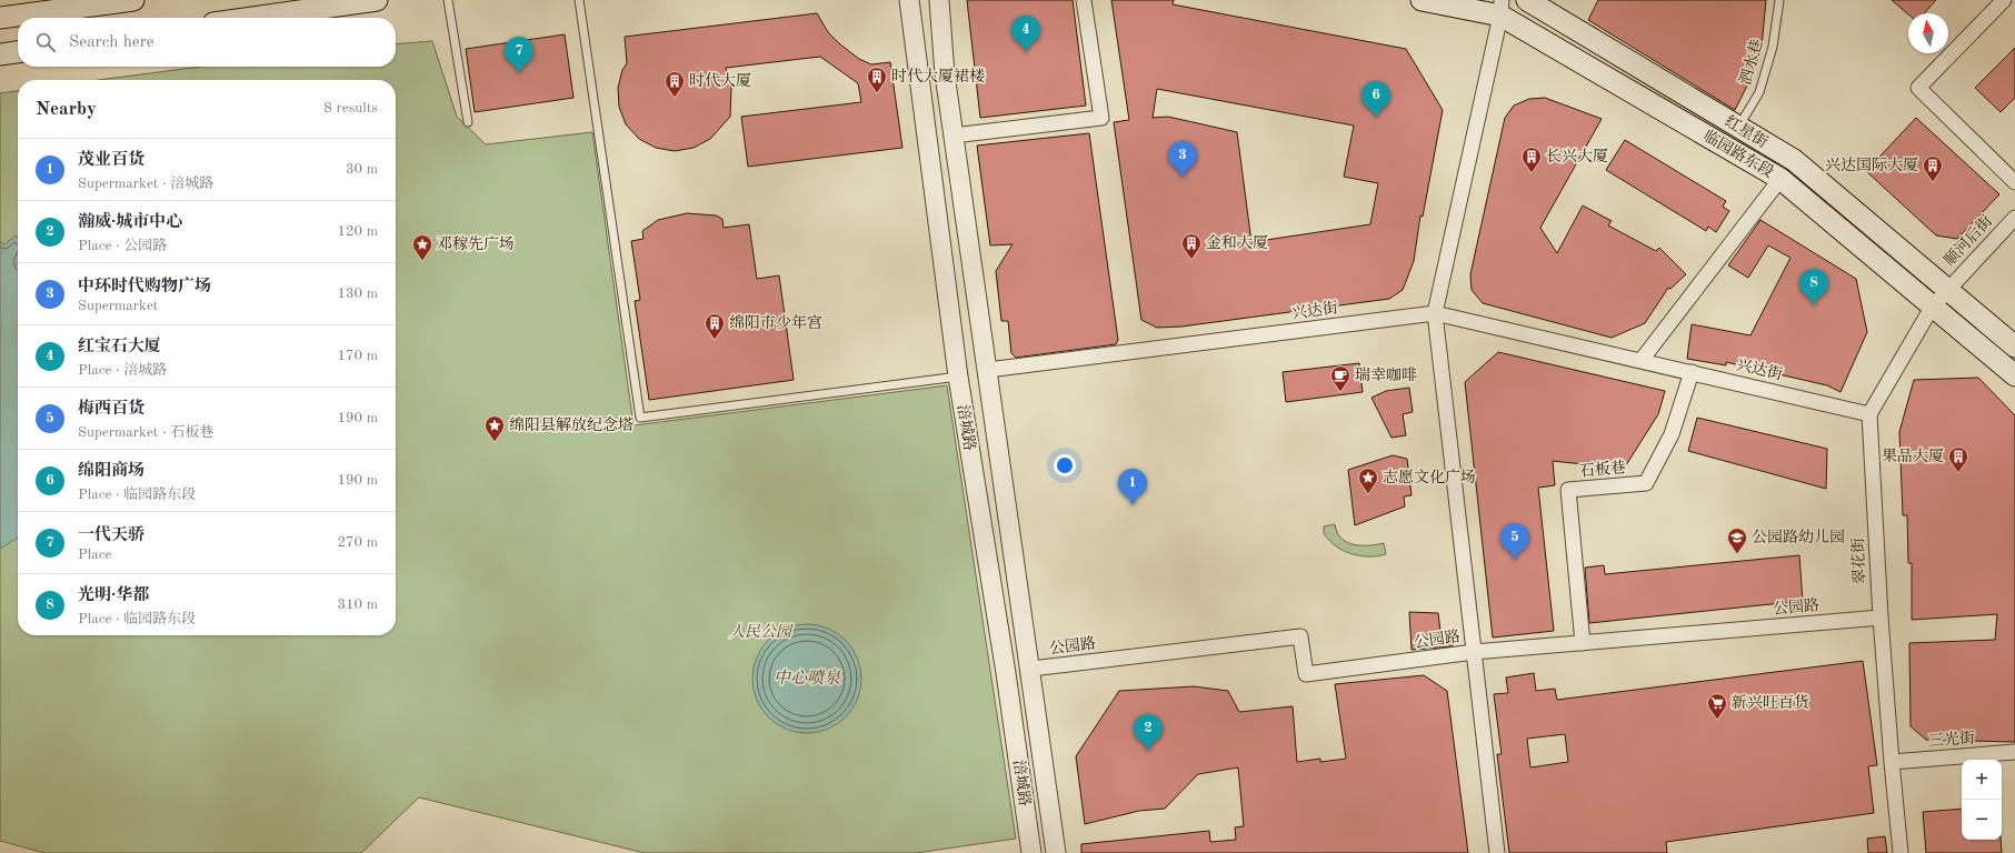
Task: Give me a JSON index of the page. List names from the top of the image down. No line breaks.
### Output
{"streets":{"main road":["红星街","临园路东段"],"street":["顺河后街","兴达街","涪城路","石板巷","翠花街","公园路","三光街"],"lane":["泗水巷"]},"crossings":[["泗水巷","红星街"],["红星街","顺河后街"],["兴达街","涪城路"],["兴达街","石板巷"],["兴达街","翠花街"],["涪城路","公园路"],["石板巷","公园路"],["翠花街","公园路"],["翠花街","三光街"]],"water":["中心喷泉"],"parks":["人民公园"],"places":{"building":["时代大厦裙楼","时代大厦","长兴大厦","兴达国际大厦","金和大厦","绵阳市少年宫","果品大厦"],"place":["邓稼先广场","绵阳县解放纪念塔","志愿文化广场"],"cafe":["瑞幸咖啡"],"school or university":["公园路幼儿园"],"supermarket":["新兴旺百货"]},"north":"top","page":{"pins":["4","7","6","3","8","1","5","2"],"search":"Search here","heading":["Nearby","8 results"],"list":[{"mark":"1","name":"茂业百货","note":"Supermarket · 涪城路","value":"30 m"},{"mark":"2","name":"瀚威·城市中心","note":"Place · 公园路","value":"120 m"},{"mark":"3","name":"中环时代购物广场","note":"Supermarket","value":"130 m"},{"mark":"4","name":"红宝石大厦","note":"Place · 涪城路","value":"170 m"},{"mark":"5","name":"梅西百货","note":"Supermarket · 石板巷","value":"190 m"},{"mark":"6","name":"绵阳商场","note":"Place · 临园路东段","value":"190 m"},{"mark":"7","name":"一代天骄","note":"Place","value":"270 m"},{"mark":"8","name":"光明·华都","note":"Place · 临园路东段","value":"310 m"}],"map_buttons":["+","−"]}}
